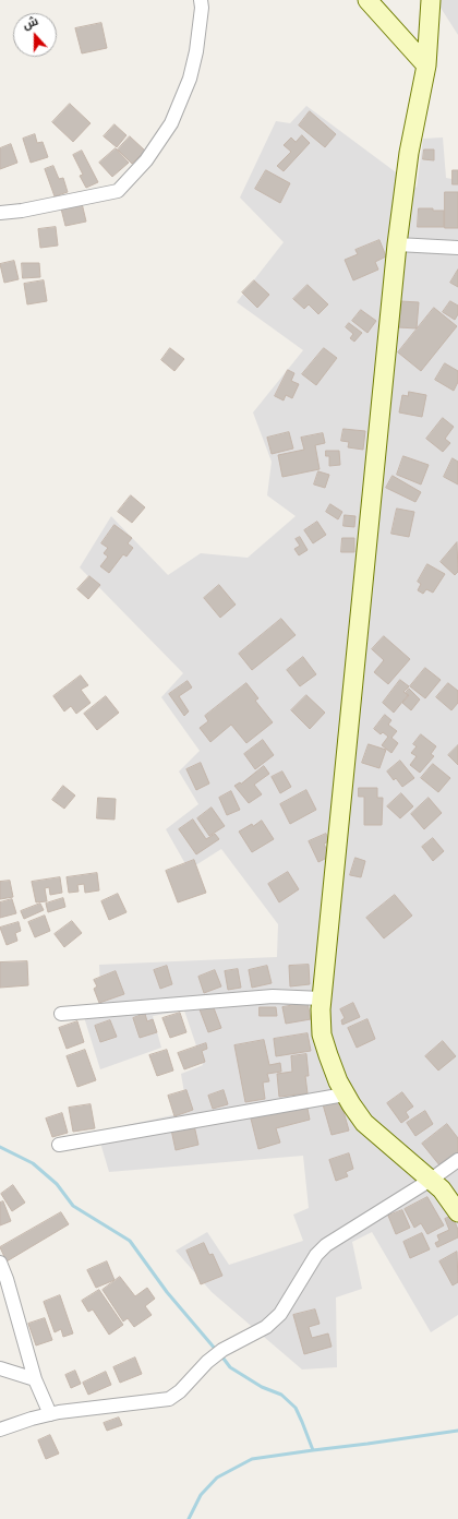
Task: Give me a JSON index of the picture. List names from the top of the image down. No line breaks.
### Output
{"north":"top"}
